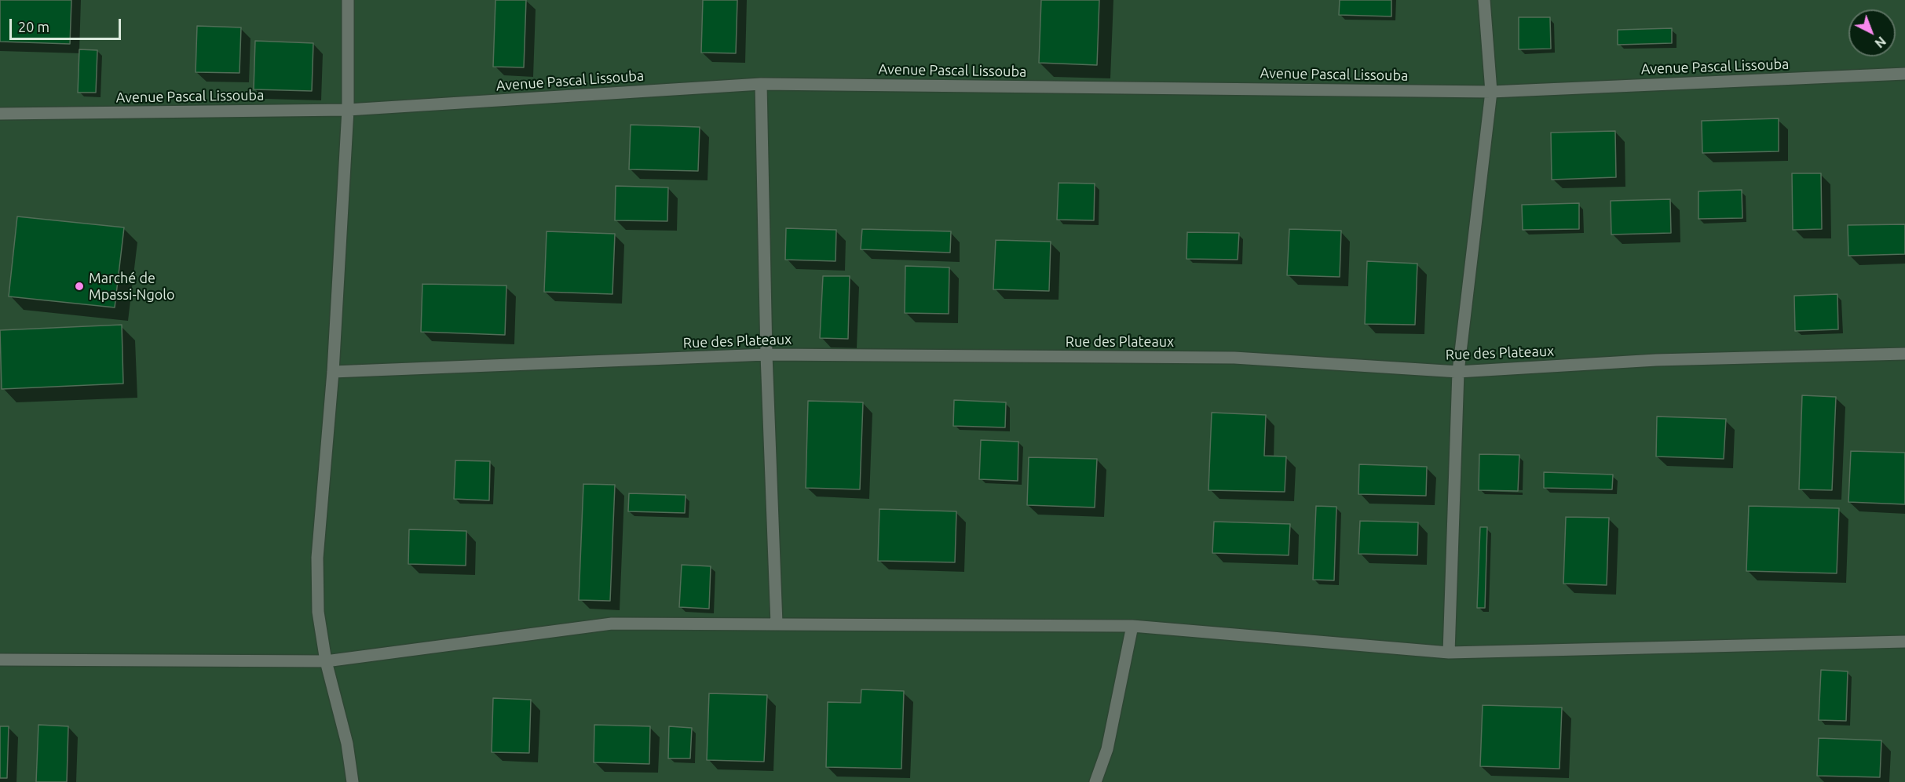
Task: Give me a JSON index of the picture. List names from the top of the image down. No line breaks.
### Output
{"streets":{"street":["Avenue Pascal Lissouba","Rue des Plateaux"]},"places":["Marché de Mpassi-Ngolo"],"scale_bar":"20 m","north":"bottom right"}
